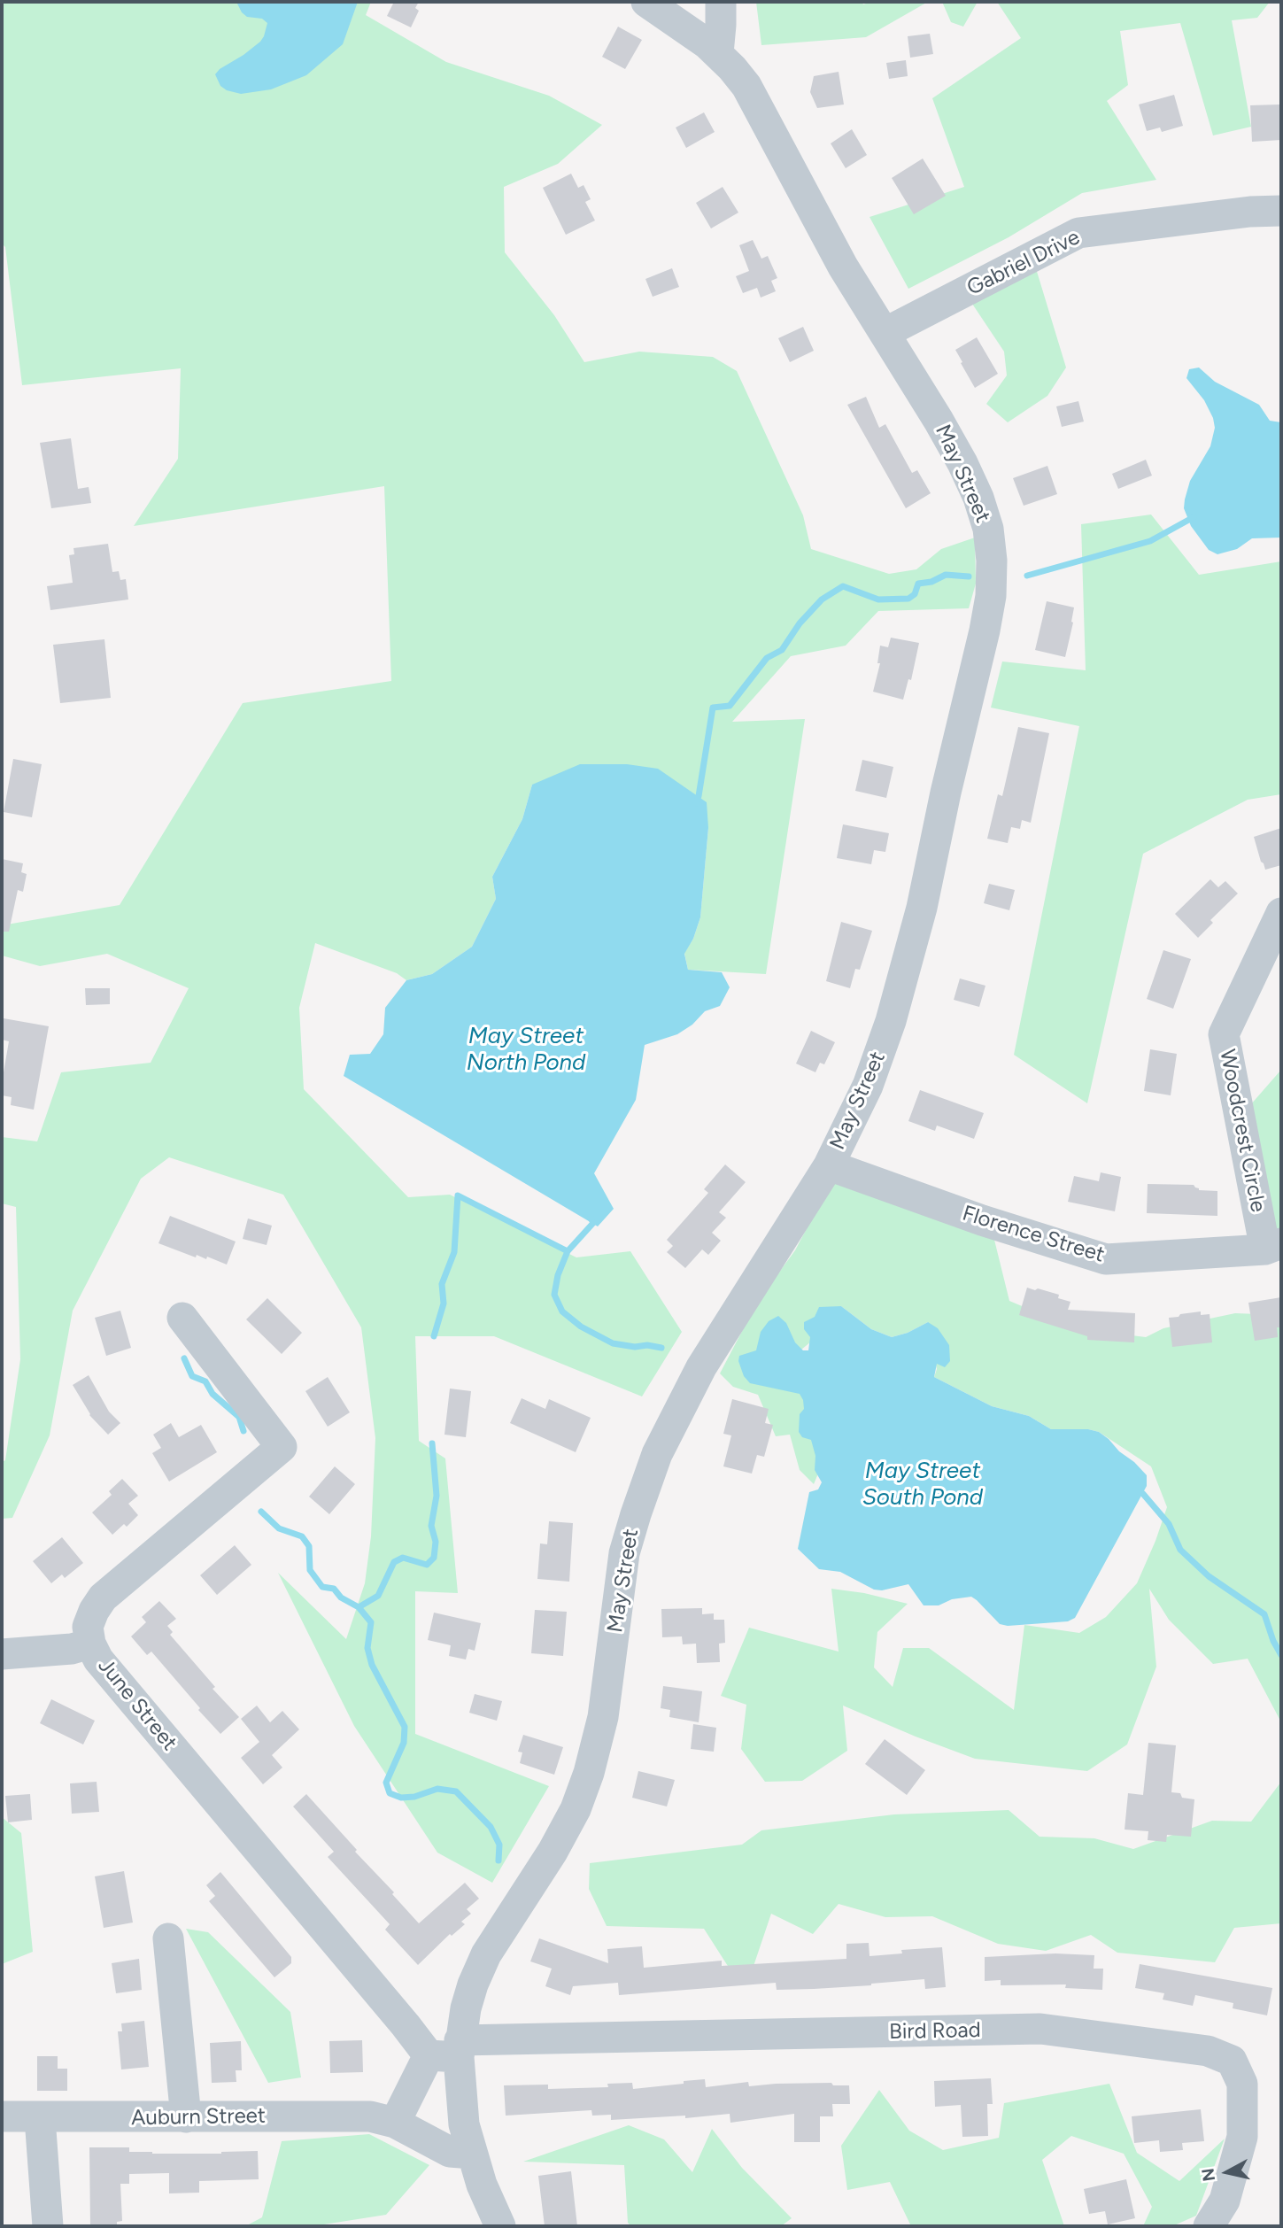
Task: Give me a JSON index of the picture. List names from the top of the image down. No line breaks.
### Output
{"streets":{"street":["Gabriel Drive","May Street","Woodcrest Circle","Florence Street","June Street","Bird Road","Auburn Street"]},"crossings":[["Gabriel Drive","May Street"],["May Street","Florence Street"],["May Street","June Street"],["May Street","Bird Road"],["May Street","Auburn Street"],["Woodcrest Circle","Florence Street"],["June Street","Bird Road"]],"water":["May Street North Pond","May Street South Pond"],"north":"left"}
